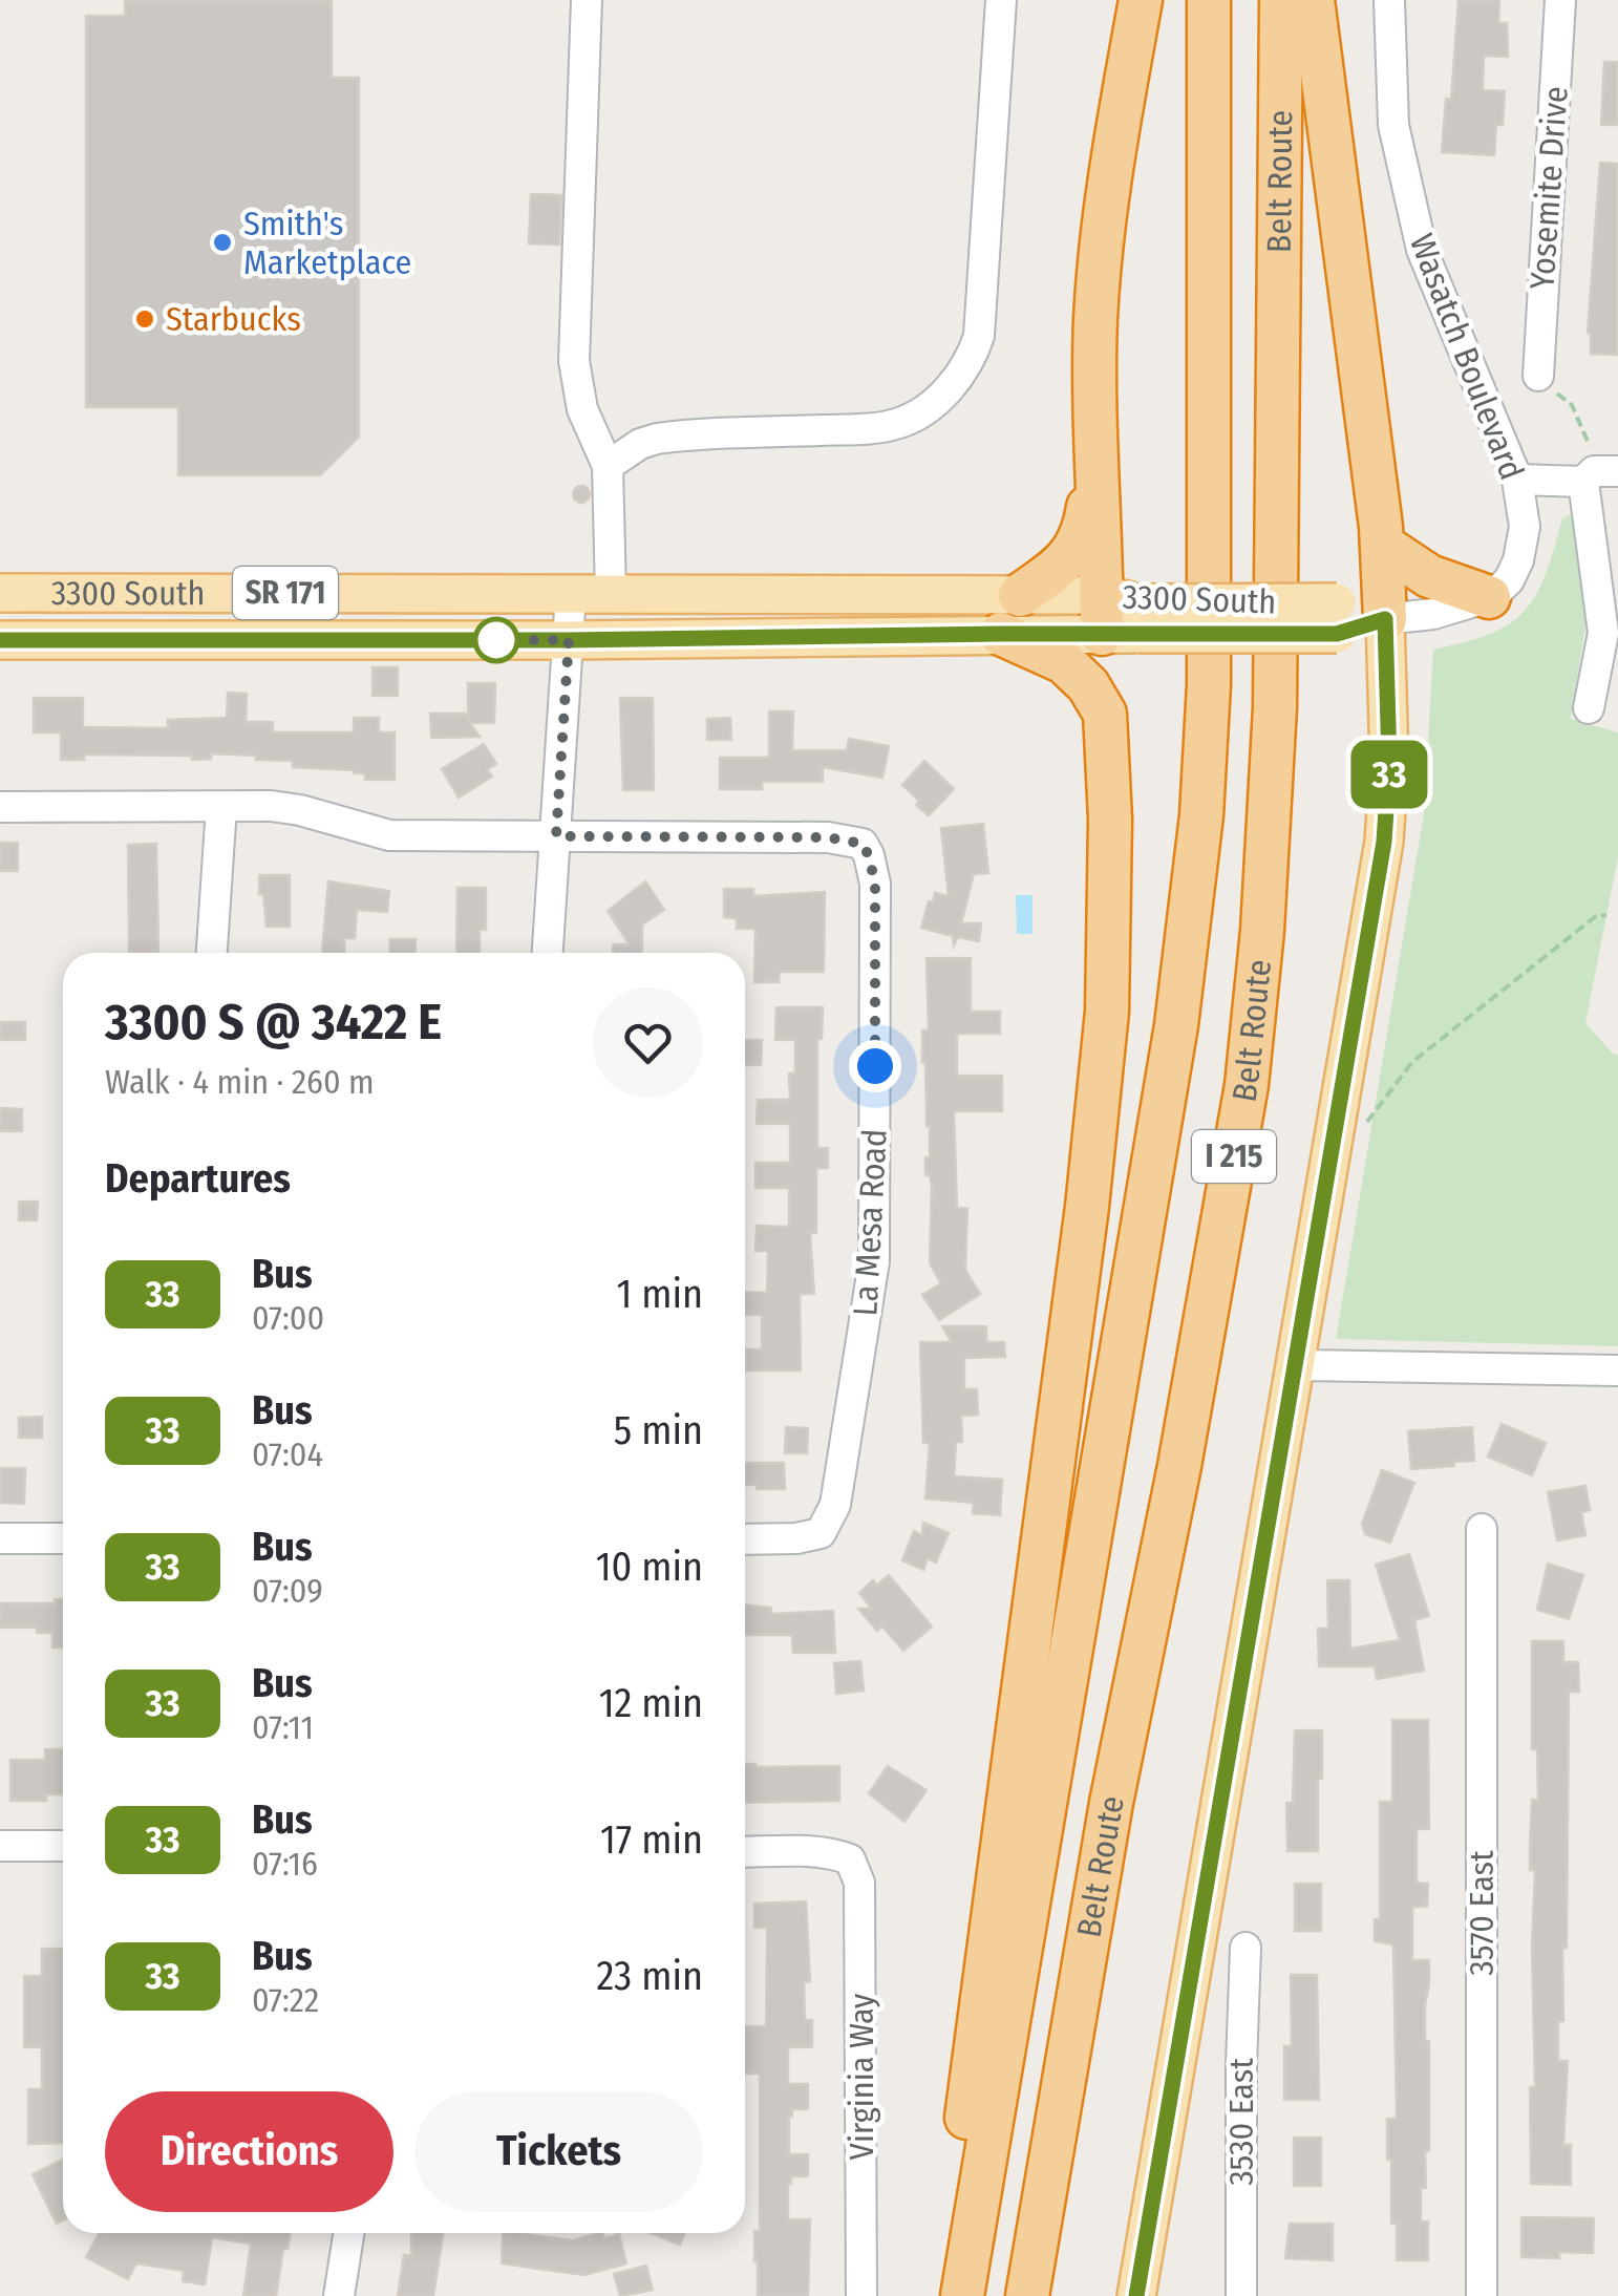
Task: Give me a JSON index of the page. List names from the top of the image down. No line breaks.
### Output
{"streets":{"highway":["Belt Route","I 215"],"main road":["3300 South","SR 171"],"street":["Yosemite Drive","Wasatch Boulevard","La Mesa Road","3570 East","Virginia Way","3530 East"]},"places":["Smith's Marketplace","Starbucks"],"lines":["bus line 33"],"page":{"on_map":"33","heading":[["3300 S @ 3422 E","Walk · 4 min · 260 m"],"Departures"],"list":[{"mark":"33","name":"Bus","note":"07:00","value":"1 min"},{"mark":"33","name":"Bus","note":"07:04","value":"5 min"},{"mark":"33","name":"Bus","note":"07:09","value":"10 min"},{"mark":"33","name":"Bus","note":"07:11","value":"12 min"},{"mark":"33","name":"Bus","note":"07:16","value":"17 min"},{"mark":"33","name":"Bus","note":"07:22","value":"23 min"}],"buttons":["Directions","Tickets"]}}
